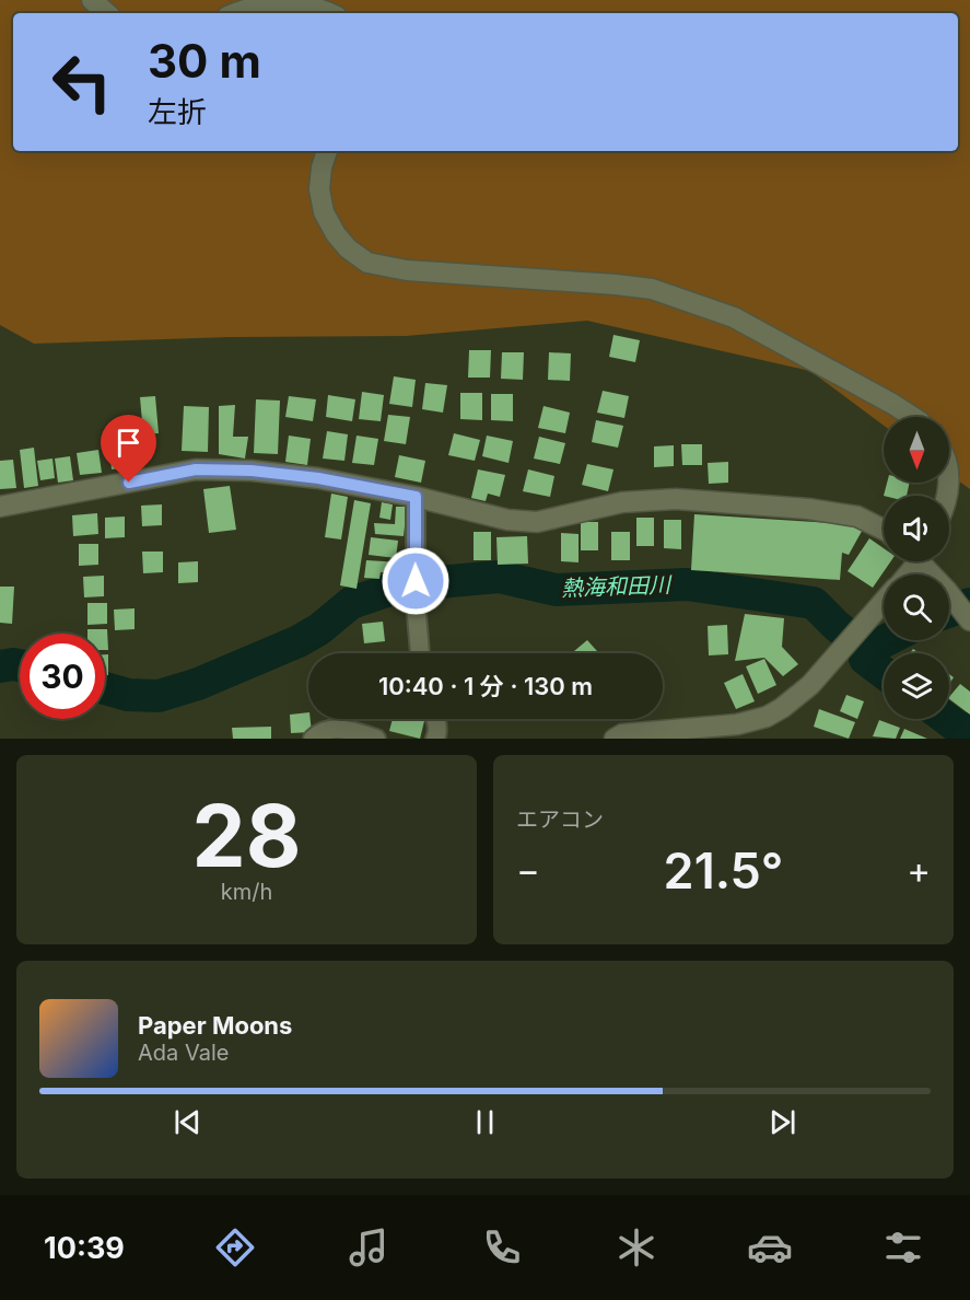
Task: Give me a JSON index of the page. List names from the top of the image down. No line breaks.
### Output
{"water":["熱海和田川"],"north":"bottom","page":{"turn":["30 m","左折"],"limit":"30","trip":"10:40 · 1 分 · 130 m","tile":[["28","km/h"],"エアコン"],"heat":["−","21.5°","+"],"song":["Paper Moons","Ada Vale"],"tabs":"10:39"}}
